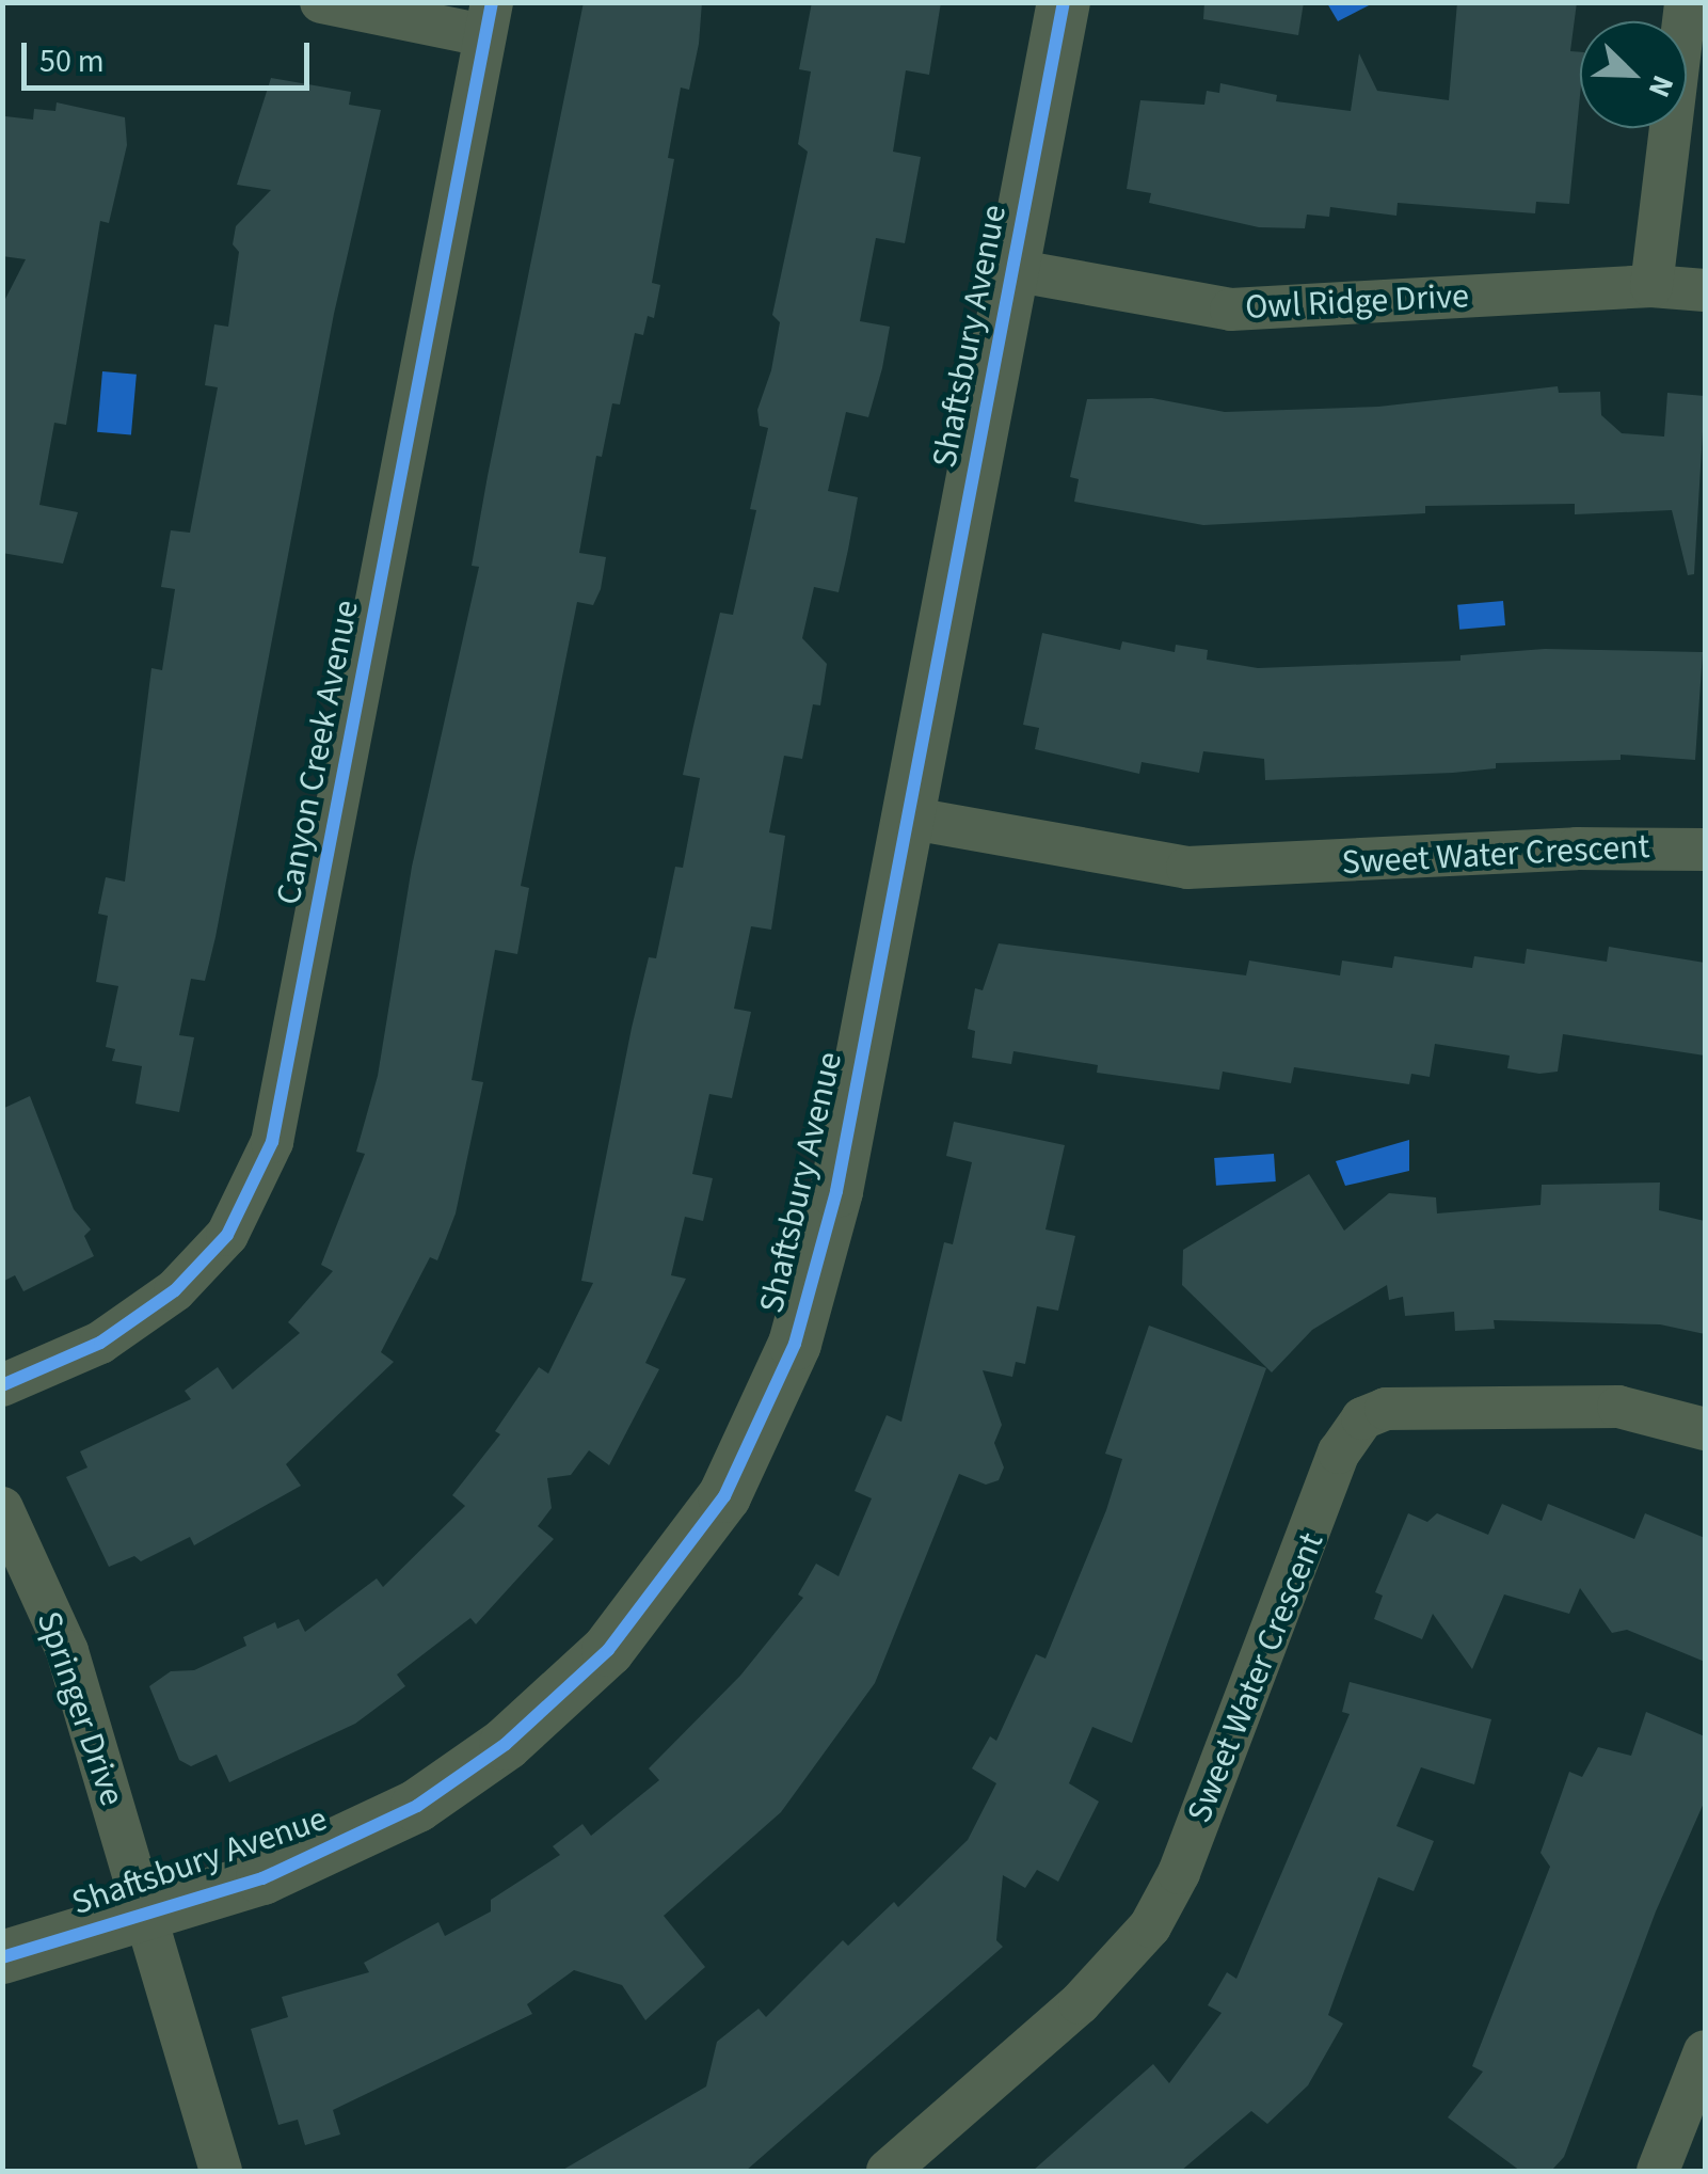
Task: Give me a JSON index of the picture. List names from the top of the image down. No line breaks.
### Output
{"streets":{"street":["Owl Ridge Drive","Shaftsbury Avenue","Canyon Creek Avenue","Sweet Water Crescent","Springer Drive"]},"crossings":[["Owl Ridge Drive","Shaftsbury Avenue"],["Shaftsbury Avenue","Sweet Water Crescent"],["Shaftsbury Avenue","Springer Drive"]],"scale_bar":"50 m","north":"bottom right"}
